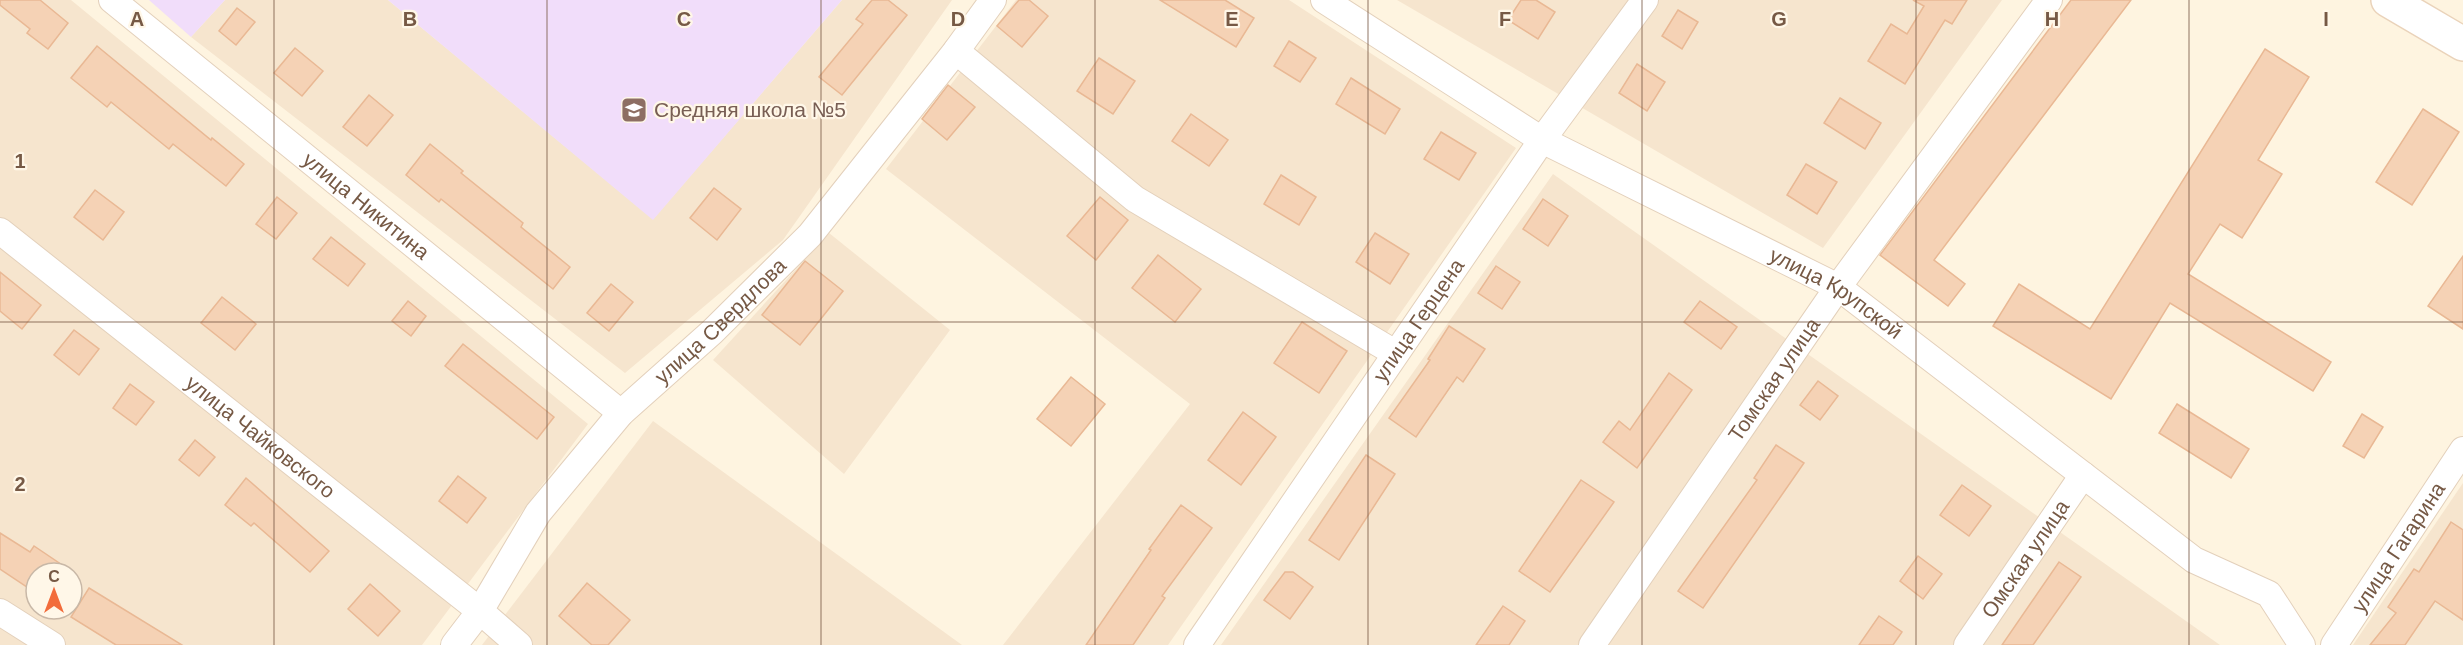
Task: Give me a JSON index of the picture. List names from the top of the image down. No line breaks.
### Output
{"streets":{"street":["улица Никитина","улица Крупской","улица Герцена","улица Свердлова","Томская улица","улица Чайковского","улица Гагарина","Омская улица"]},"crossings":[["улица Никитина","улица Свердлова"],["улица Крупской","улица Герцена"],["улица Крупской","Томская улица"],["улица Крупской","Омская улица"],["улица Свердлова","улица Чайковского"]],"places":{"school or university":["Средняя школа №5"]},"north":"top","grid":{"columns":["A","B","C","D","E","F","G","H","I"],"rows":["1","2"]}}
